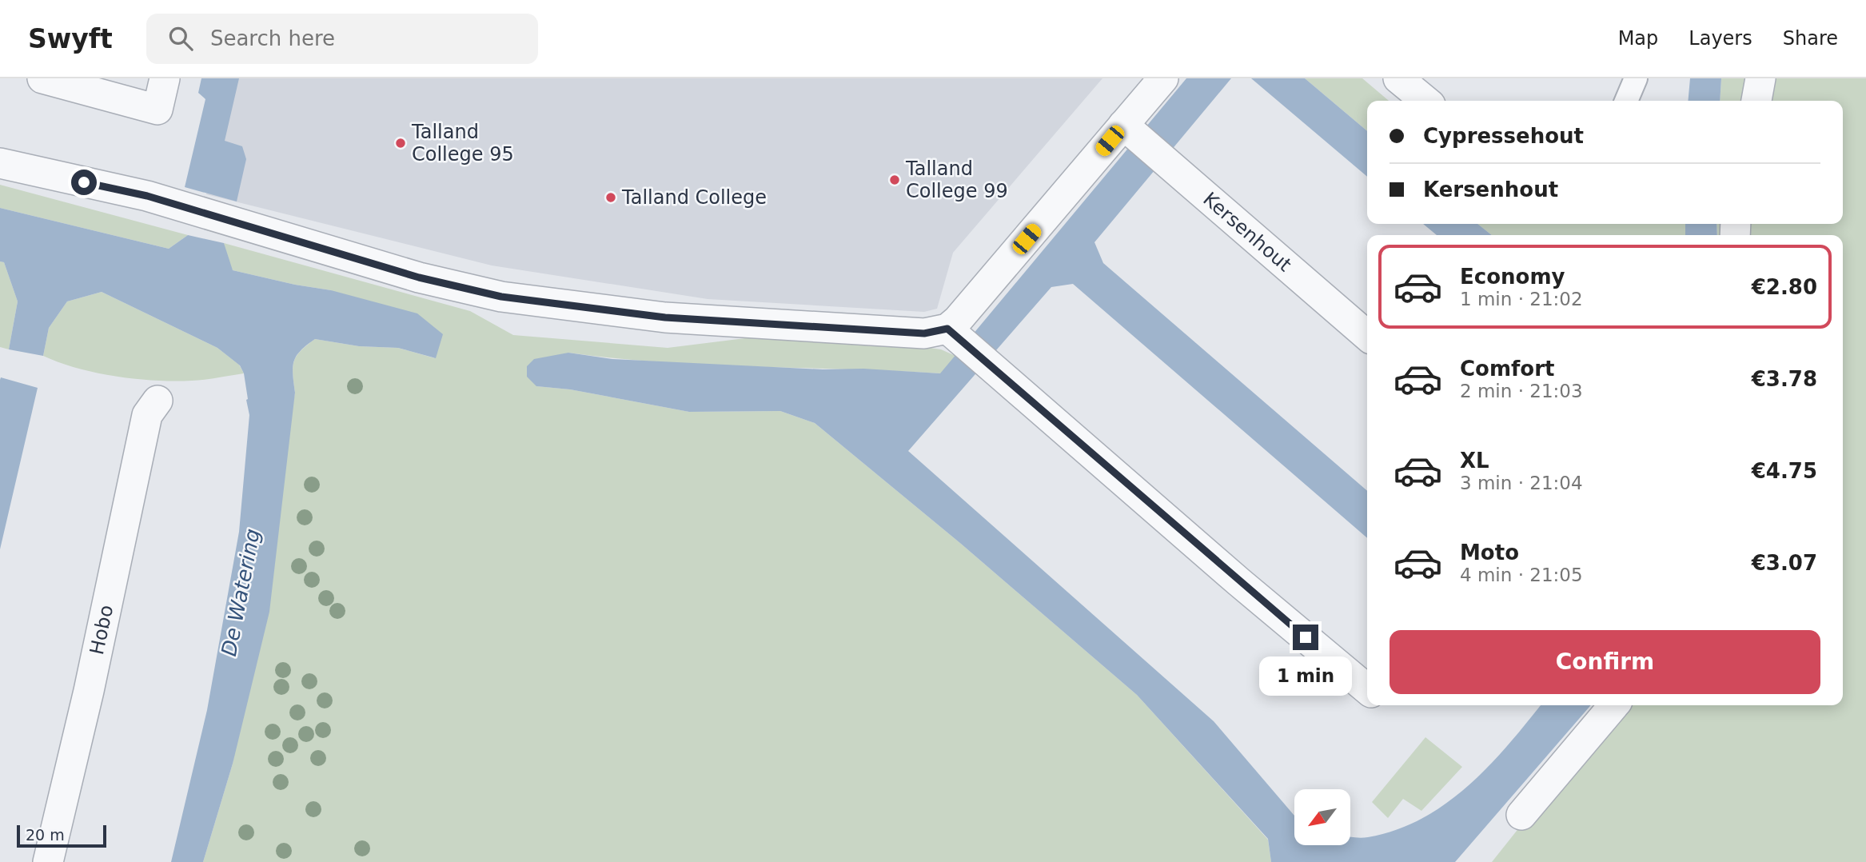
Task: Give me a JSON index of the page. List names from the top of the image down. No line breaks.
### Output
{"streets":{"street":["Kersenhout","Hobo"]},"water":["De Watering"],"places":["Talland College 95","Talland College 99","Talland College"],"scale_bar":"20 m","north":"bottom left","page":{"header":"Swyft","search":"Search here","nav":["Map","Layers","Share"],"banner":["Cypressehout","Kersenhout"],"list":[{"name":"Economy","note":"1 min · 21:02","value":"€2.80"},{"name":"Comfort","note":"2 min · 21:03","value":"€3.78"},{"name":"XL","note":"3 min · 21:04","value":"€4.75"},{"name":"Moto","note":"4 min · 21:05","value":"€3.07"}],"buttons":"Confirm","bubble":"1 min","scale":"20 m"}}
